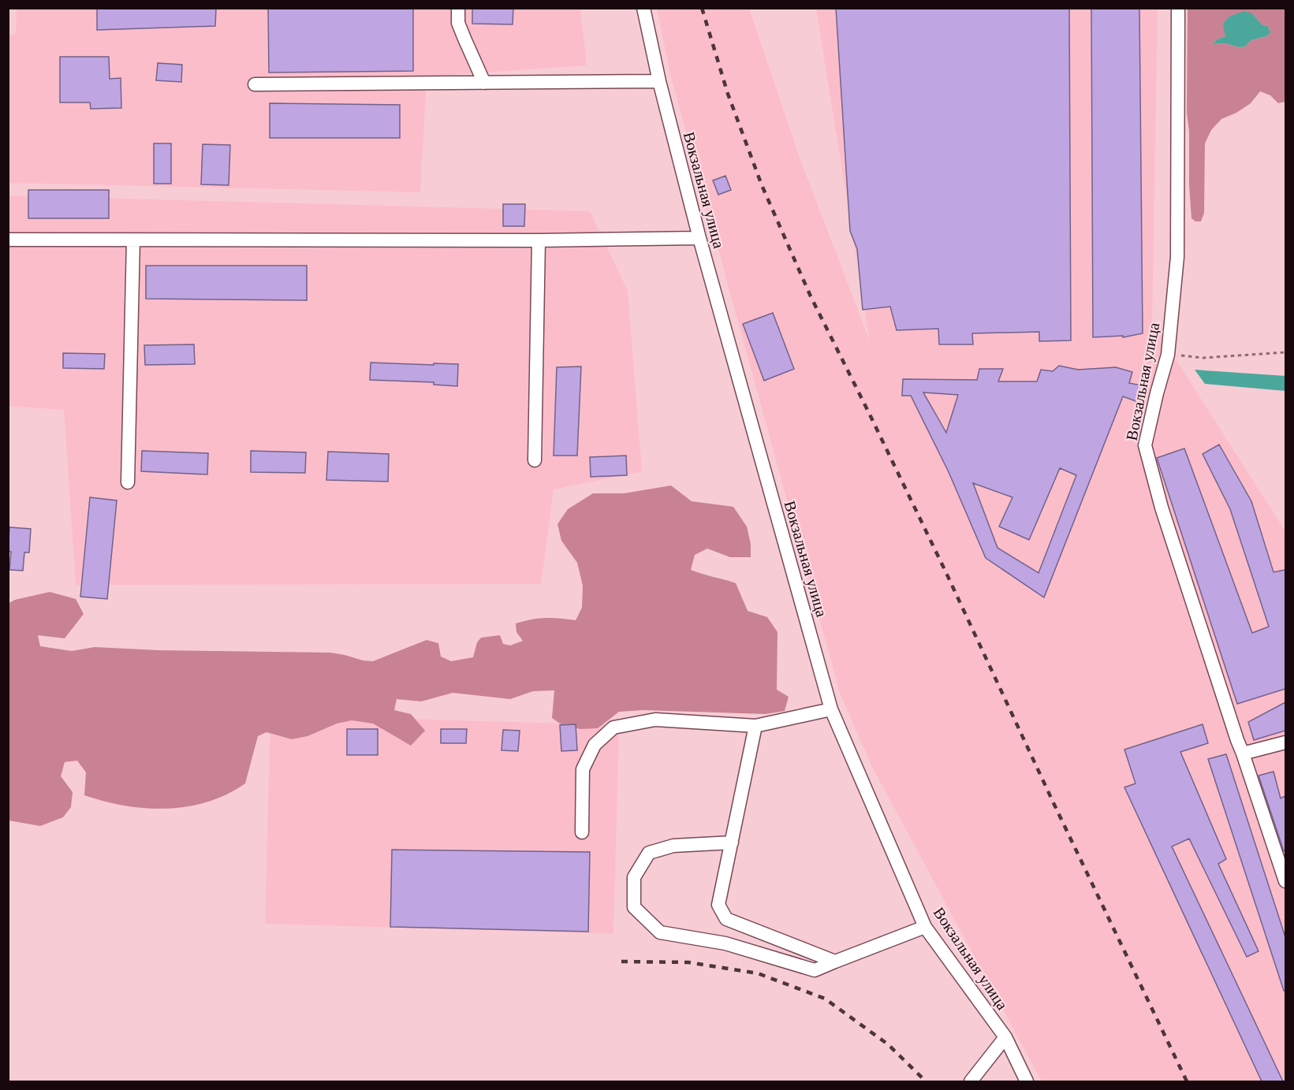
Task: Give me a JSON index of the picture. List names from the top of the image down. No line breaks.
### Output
{"streets":{"street":["Вокзальная улица"]}}
